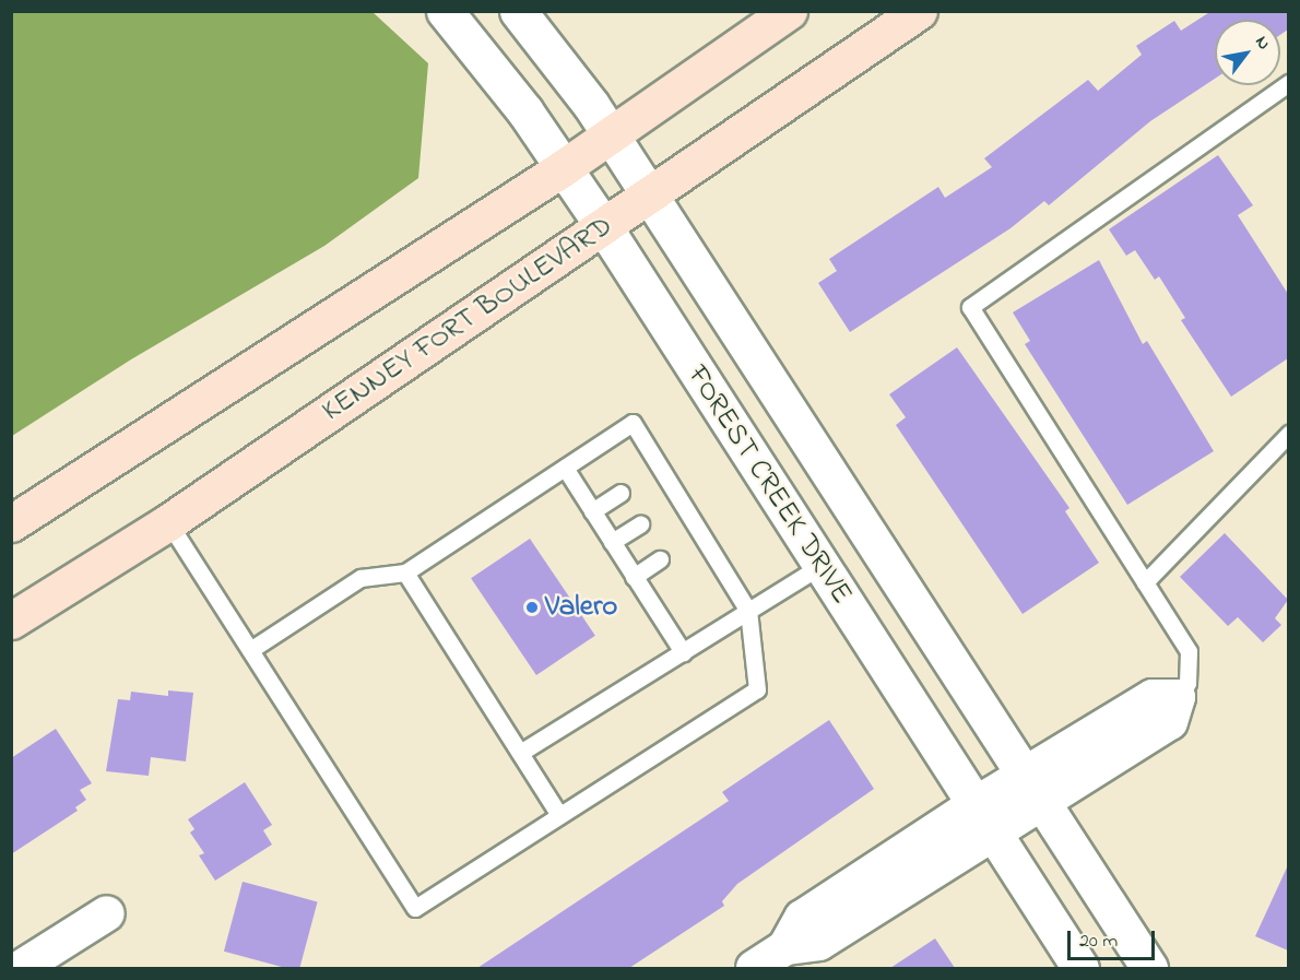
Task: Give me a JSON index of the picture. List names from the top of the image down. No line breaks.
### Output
{"streets":{"main road":["KENNEY FORT BOULEVARD"],"street":["FOREST CREEK DRIVE"]},"crossings":[["KENNEY FORT BOULEVARD","FOREST CREEK DRIVE"]],"places":["Valero"],"scale_bar":"20 m","north":"top right"}
